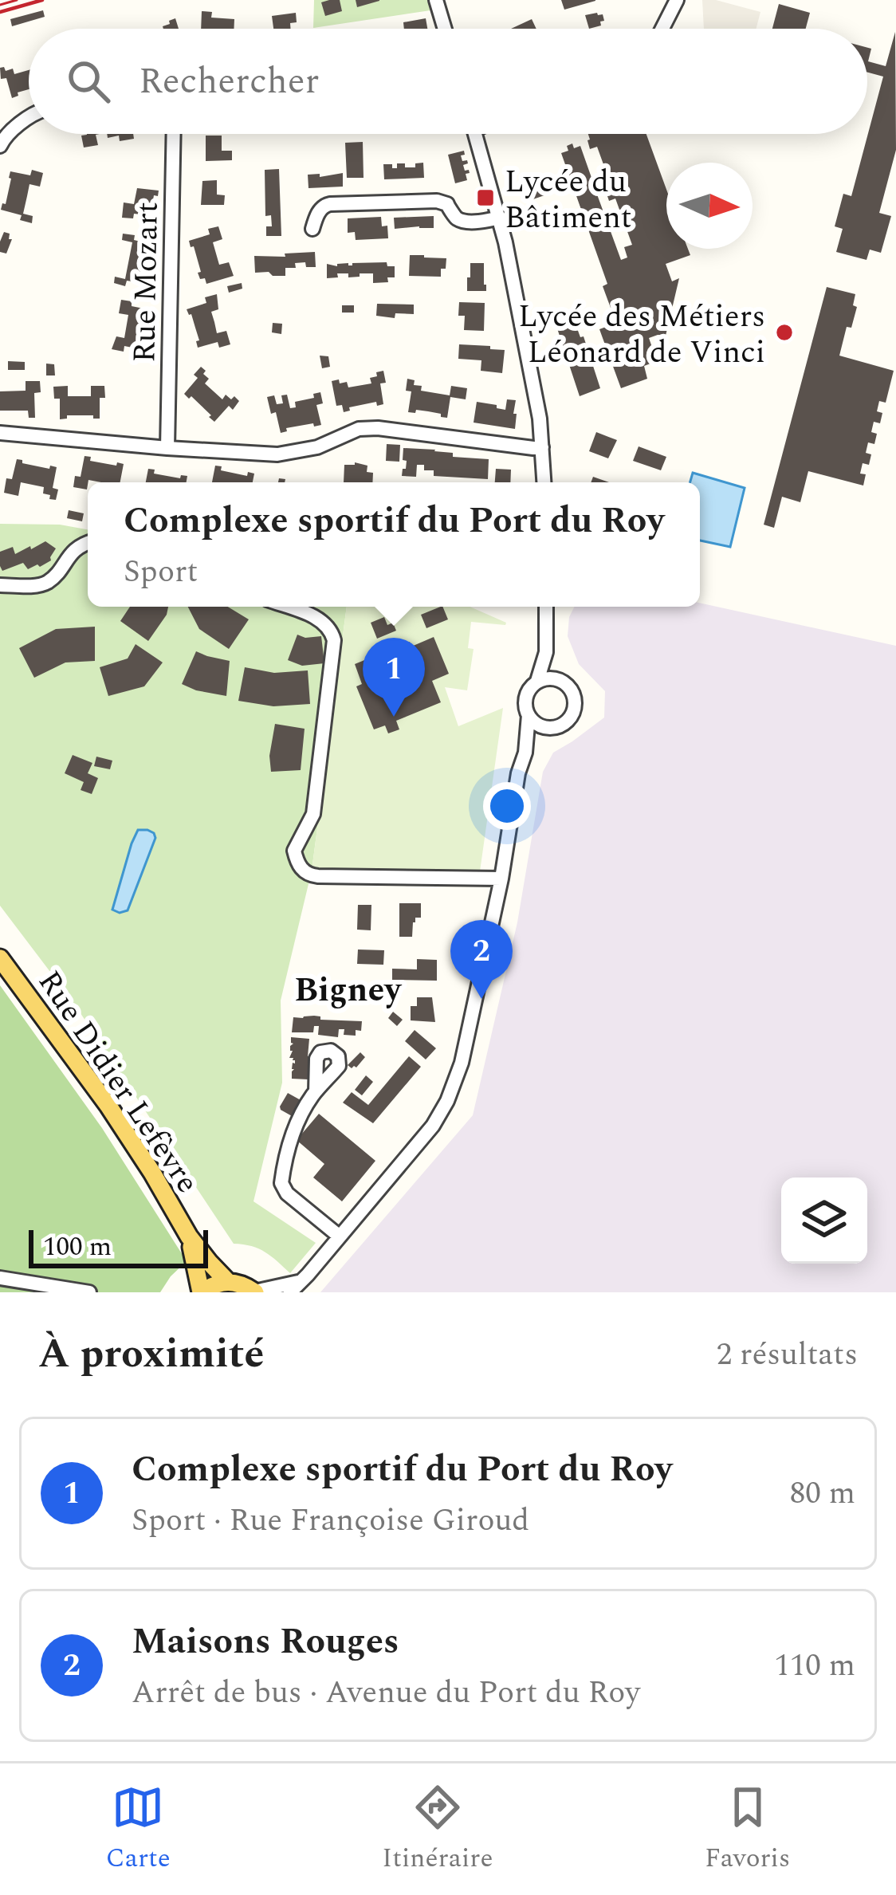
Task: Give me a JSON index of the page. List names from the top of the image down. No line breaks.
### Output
{"streets":{"main road":["Rue Didier Lefèvre"],"street":["Rue Mozart"]},"districts":["Bigney"],"places":{"transit":["Lycée du Bâtiment"],"other":["Lycée des Métiers Léonard de Vinci"]},"scale_bar":"100 m","north":"right","page":{"search":"Rechercher","popup":["Complexe sportif du Port du Roy","Sport"],"pins":["1","2"],"scale":"100 m","heading":["À proximité","2 résultats"],"list":[{"mark":"1","name":"Complexe sportif du Port du Roy","note":"Sport · Rue Françoise Giroud","value":"80 m"},{"mark":"2","name":"Maisons Rouges","note":"Arrêt de bus · Avenue du Port du Roy","value":"110 m"}],"nav":["Carte","Itinéraire","Favoris"]}}
